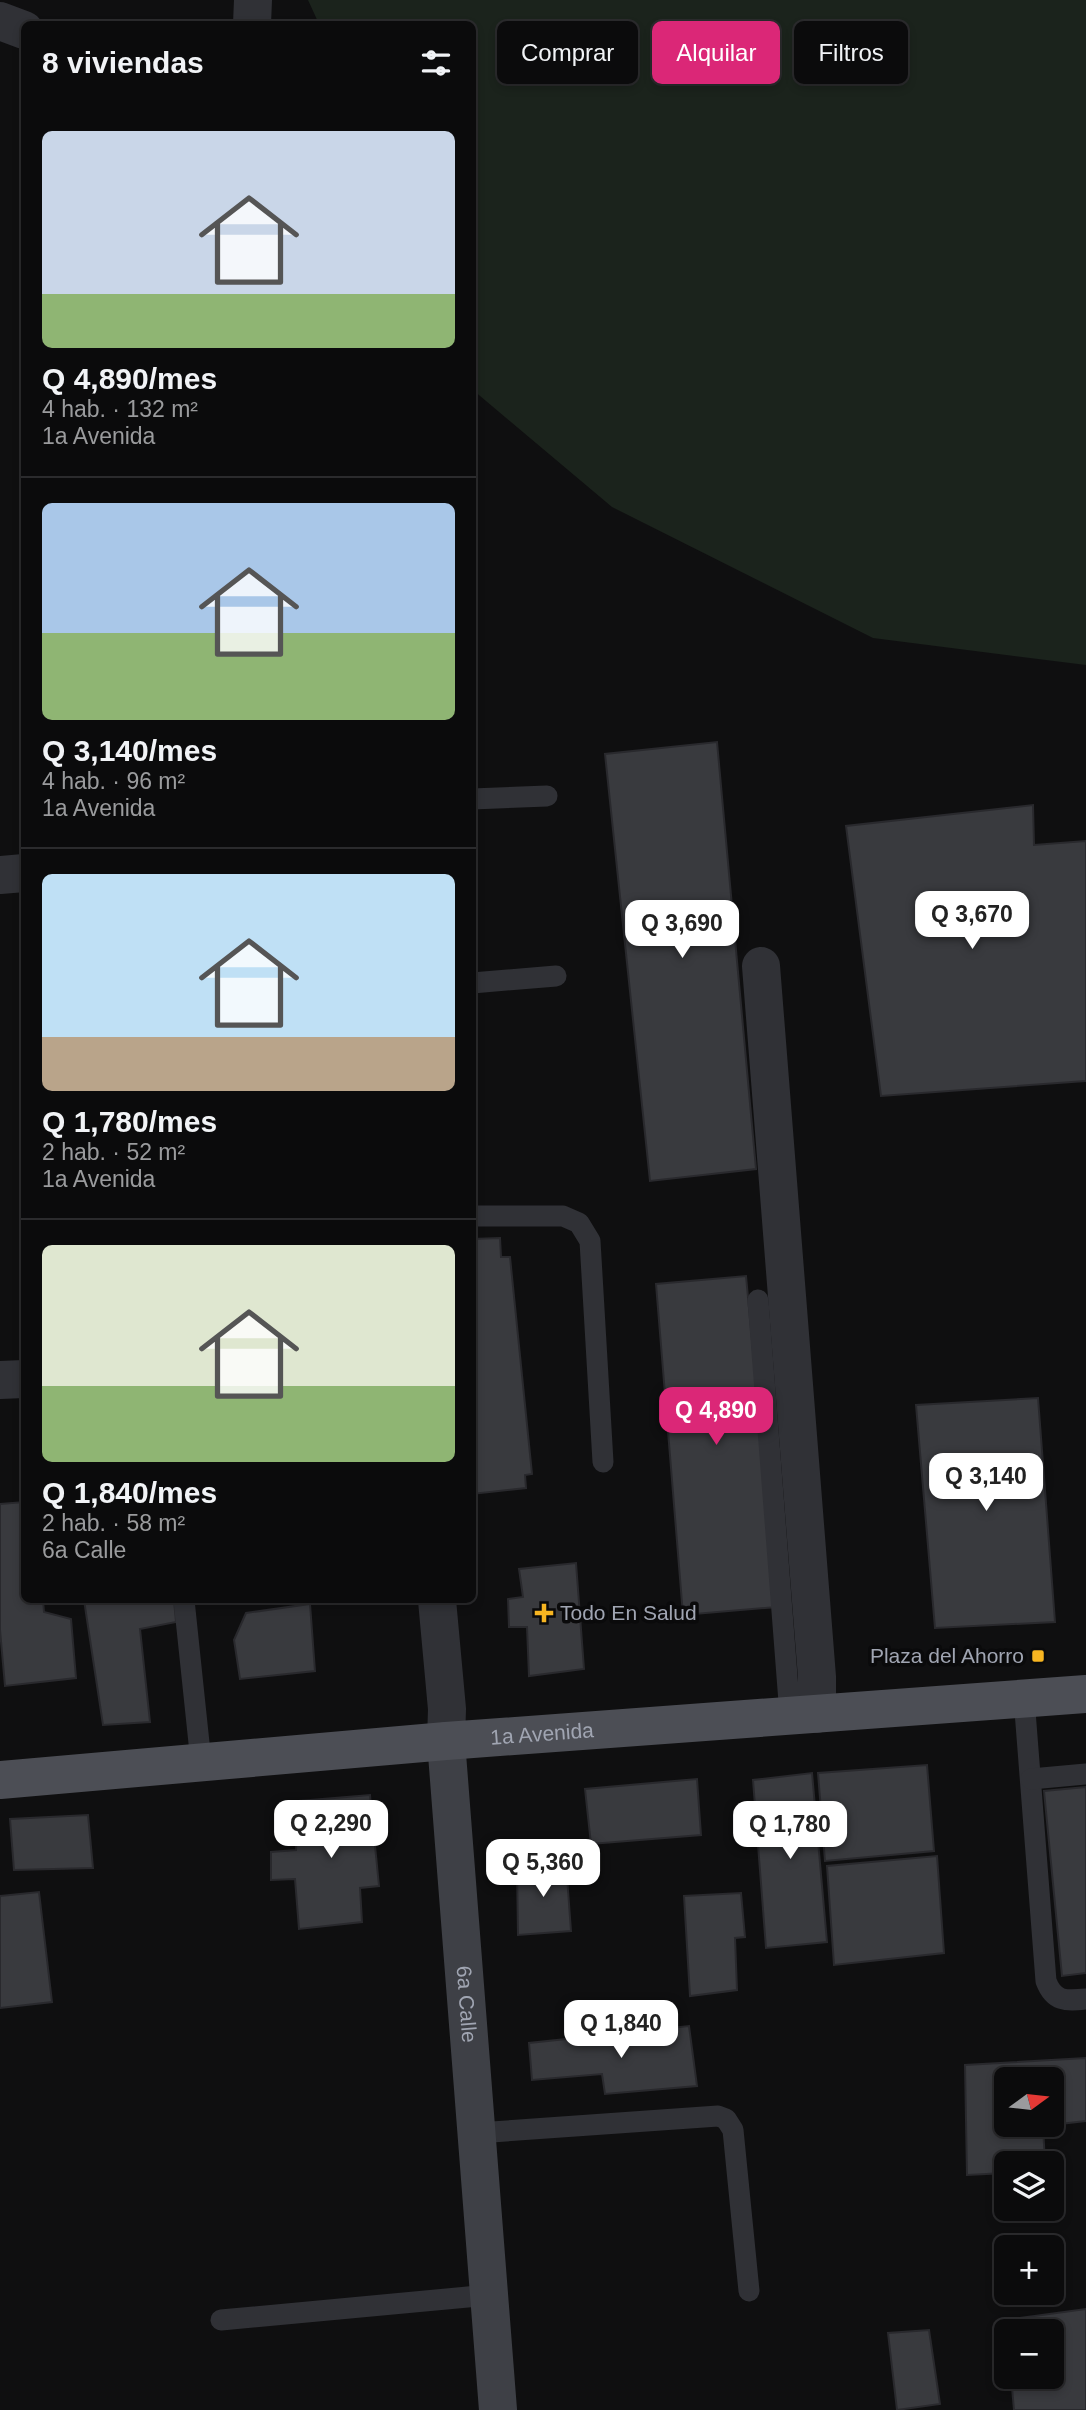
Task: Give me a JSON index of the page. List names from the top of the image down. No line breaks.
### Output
{"streets":{"main road":["1a Avenida"],"street":["6a Calle"]},"crossings":[["1a Avenida","6a Calle"]],"places":{"health":["Todo En Salud"],"transit":["Plaza del Ahorro"]},"north":"right","page":{"chip":["Comprar","Alquilar","Filtros"],"heading":"8 viviendas","list":[{"name":"Q 4,890/mes","note":"4 hab. · 132 m² · 1a Avenida"},{"name":"Q 3,140/mes","note":"4 hab. · 96 m² · 1a Avenida"},{"name":"Q 1,780/mes","note":"2 hab. · 52 m² · 1a Avenida"},{"name":"Q 1,840/mes","note":"2 hab. · 58 m² · 6a Calle"}],"price":["Q 3,670","Q 3,690","Q 4,890","Q 3,140","Q 2,290","Q 1,780","Q 5,360","Q 1,840"],"map_buttons":["+","−"]}}
